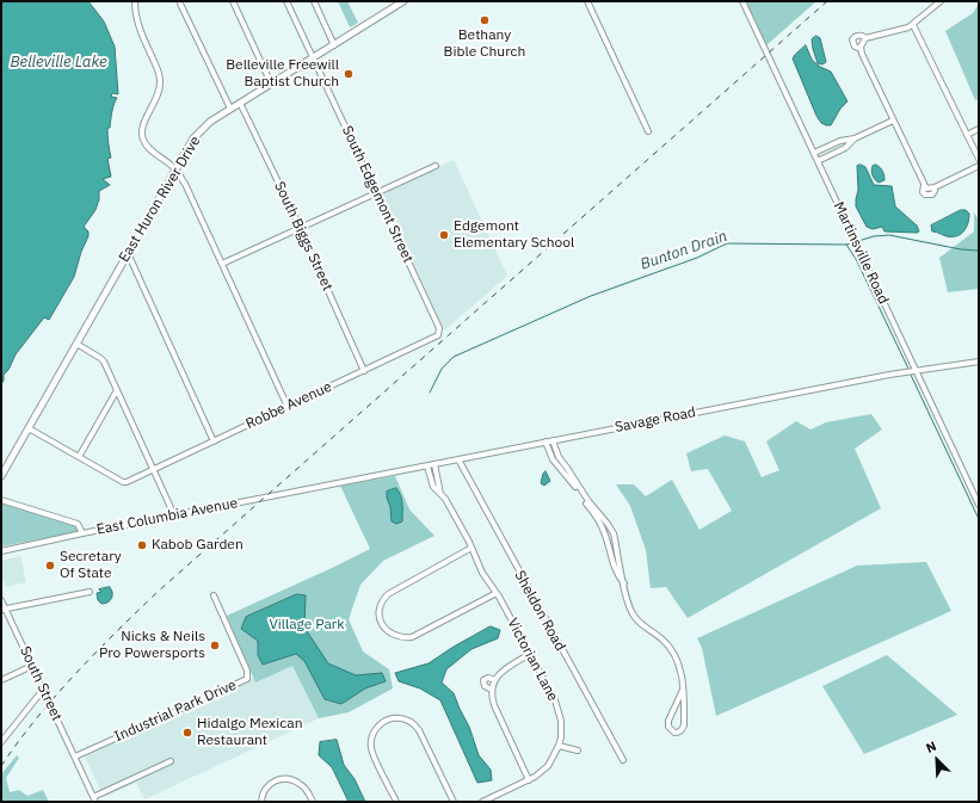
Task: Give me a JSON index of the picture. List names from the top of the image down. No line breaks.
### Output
{"streets":{"main road":["East Huron River Drive"],"street":["South Edgemont Street","South Biggs Street","Martinsville Road","Robbe Avenue","Savage Road","East Columbia Avenue","Sheldon Road","Victorian Lane","South Street","Industrial Park Drive"]},"crossings":[["South Edgemont Street","East Huron River Drive"],["South Edgemont Street","Robbe Avenue"],["East Huron River Drive","South Biggs Street"],["South Biggs Street","Robbe Avenue"],["Martinsville Road","Savage Road"],["Savage Road","East Columbia Avenue"],["Savage Road","Sheldon Road"],["Savage Road","Victorian Lane"],["South Street","Industrial Park Drive"]],"water":["Belleville Lake","Bunton Drain"],"parks":["Village Park"],"places":["Bethany Bible Church","Belleville Freewill Baptist Church","Edgemont Elementary School","Kabob Garden","Secretary Of State","Nicks & Neils Pro Powersports","Hidalgo Mexican Restaurant"],"north":"top left"}
